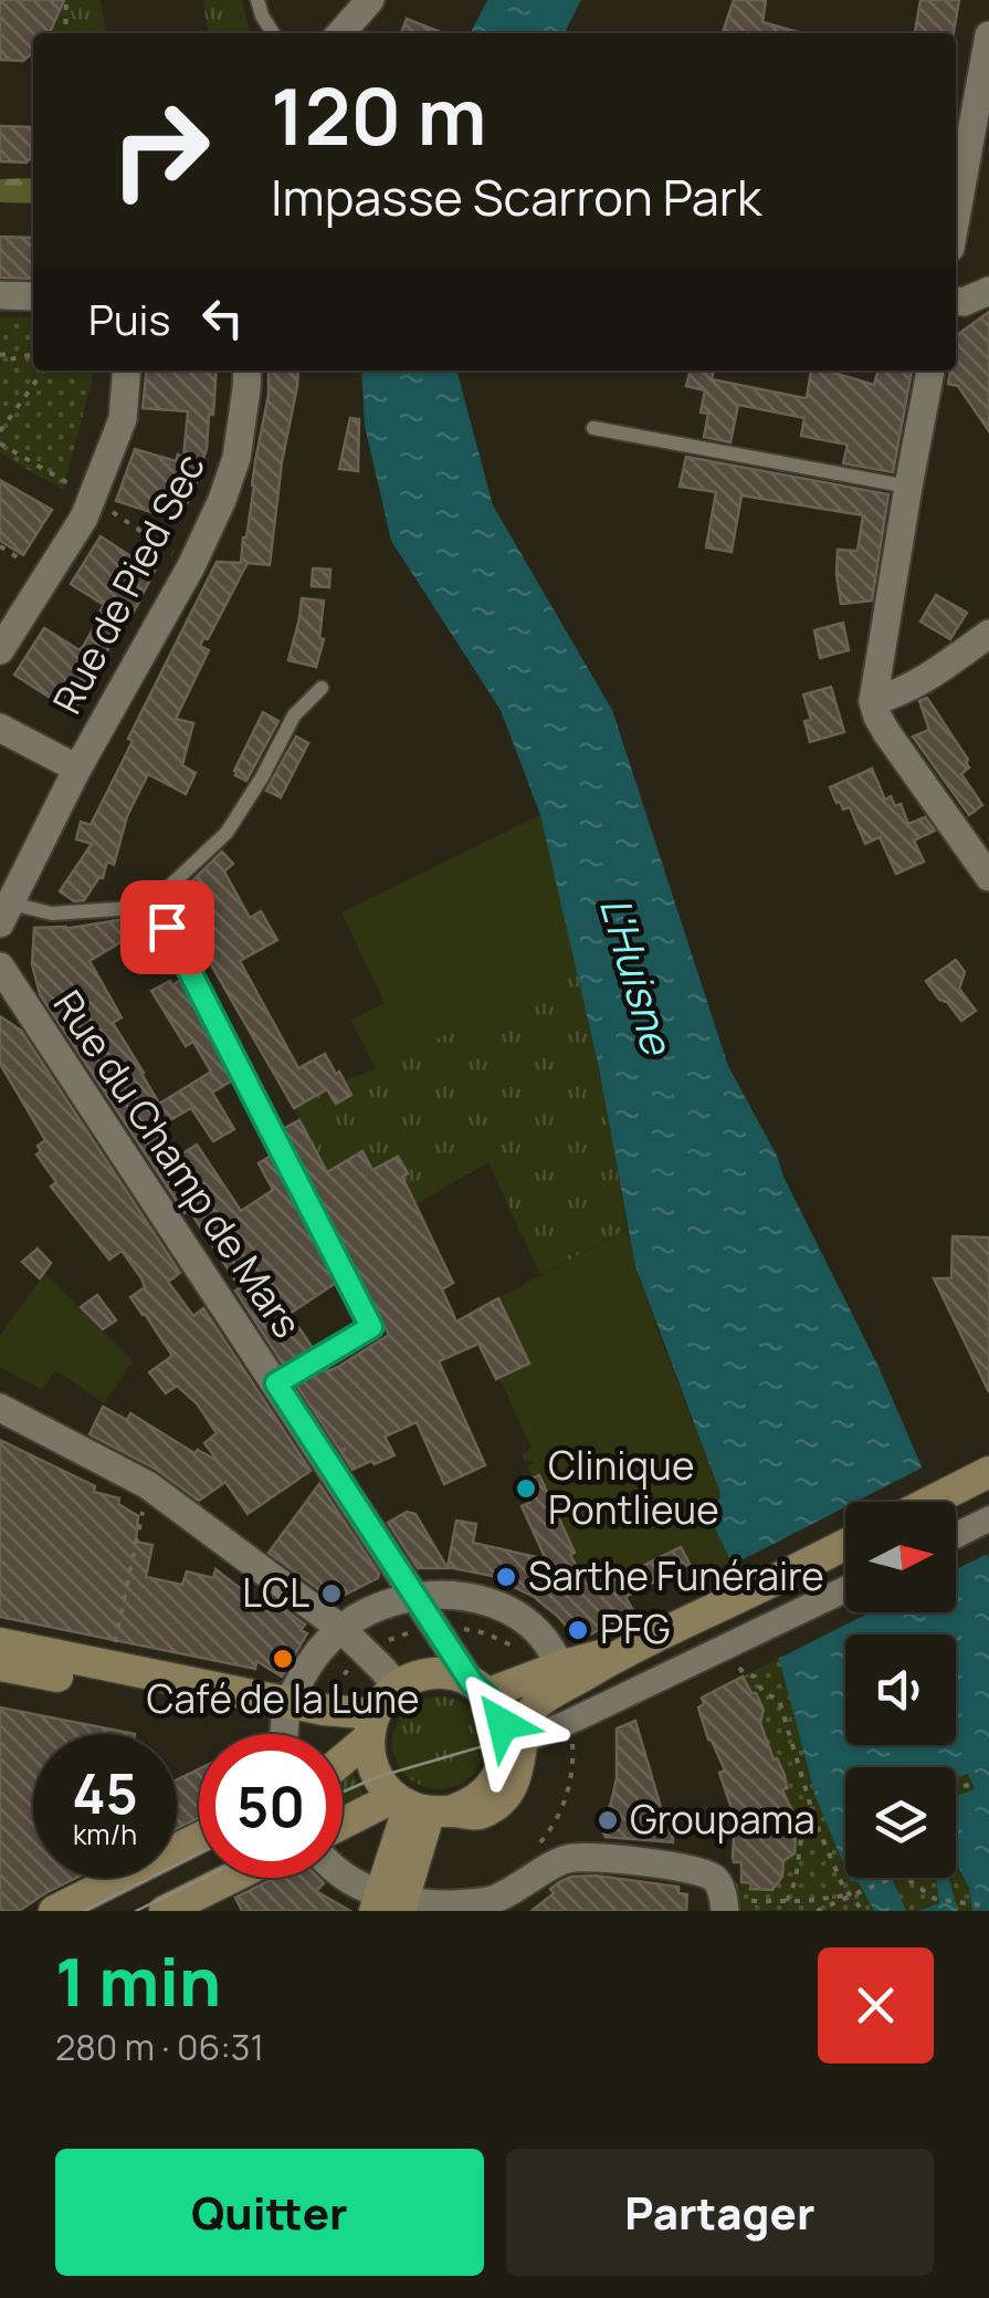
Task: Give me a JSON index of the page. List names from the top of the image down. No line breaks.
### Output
{"streets":{"street":["Rue de Pied Sec","Rue du Champ de Mars"]},"water":["L'Huisne"],"places":["Clinique Pontlieue","Sarthe Funéraire","LCL","PFG","Café de la Lune","Groupama"],"north":"right","page":{"turn":["120 m","Impasse Scarron Park"],"then":"Puis","speed":"45 km/h","limit":"50","heading":["1 min","280 m · 06:31"],"buttons":["Quitter","Partager"]}}
